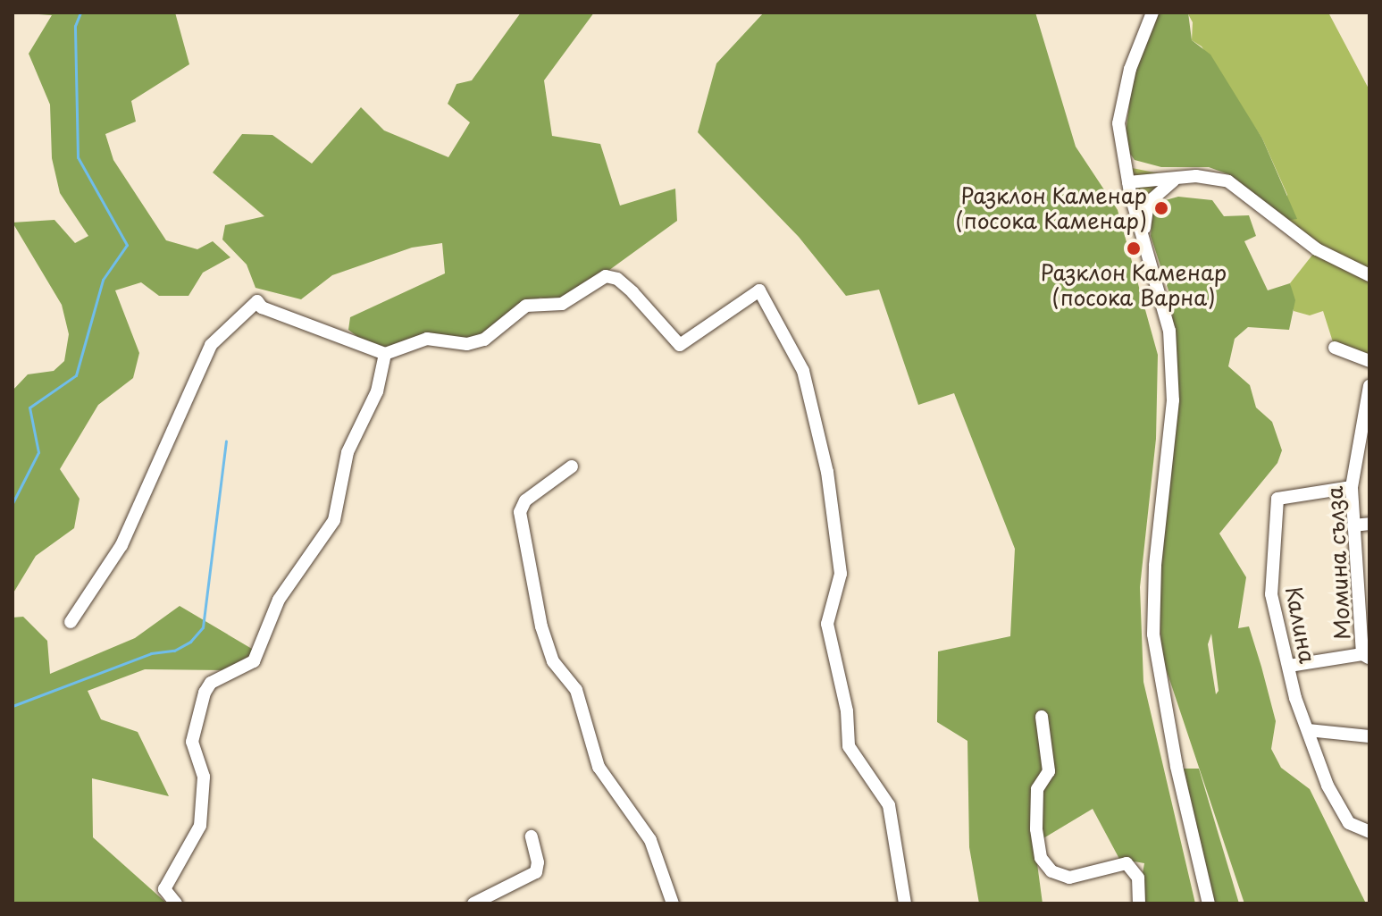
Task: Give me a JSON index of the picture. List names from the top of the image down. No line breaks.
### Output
{"streets":{"street":["Момина сълза","Калина"]},"crossings":[["Момина сълза","Калина"]],"places":["Разклон Каменар (посока Каменар)","Разклон Каменар (посока Варна)"]}
